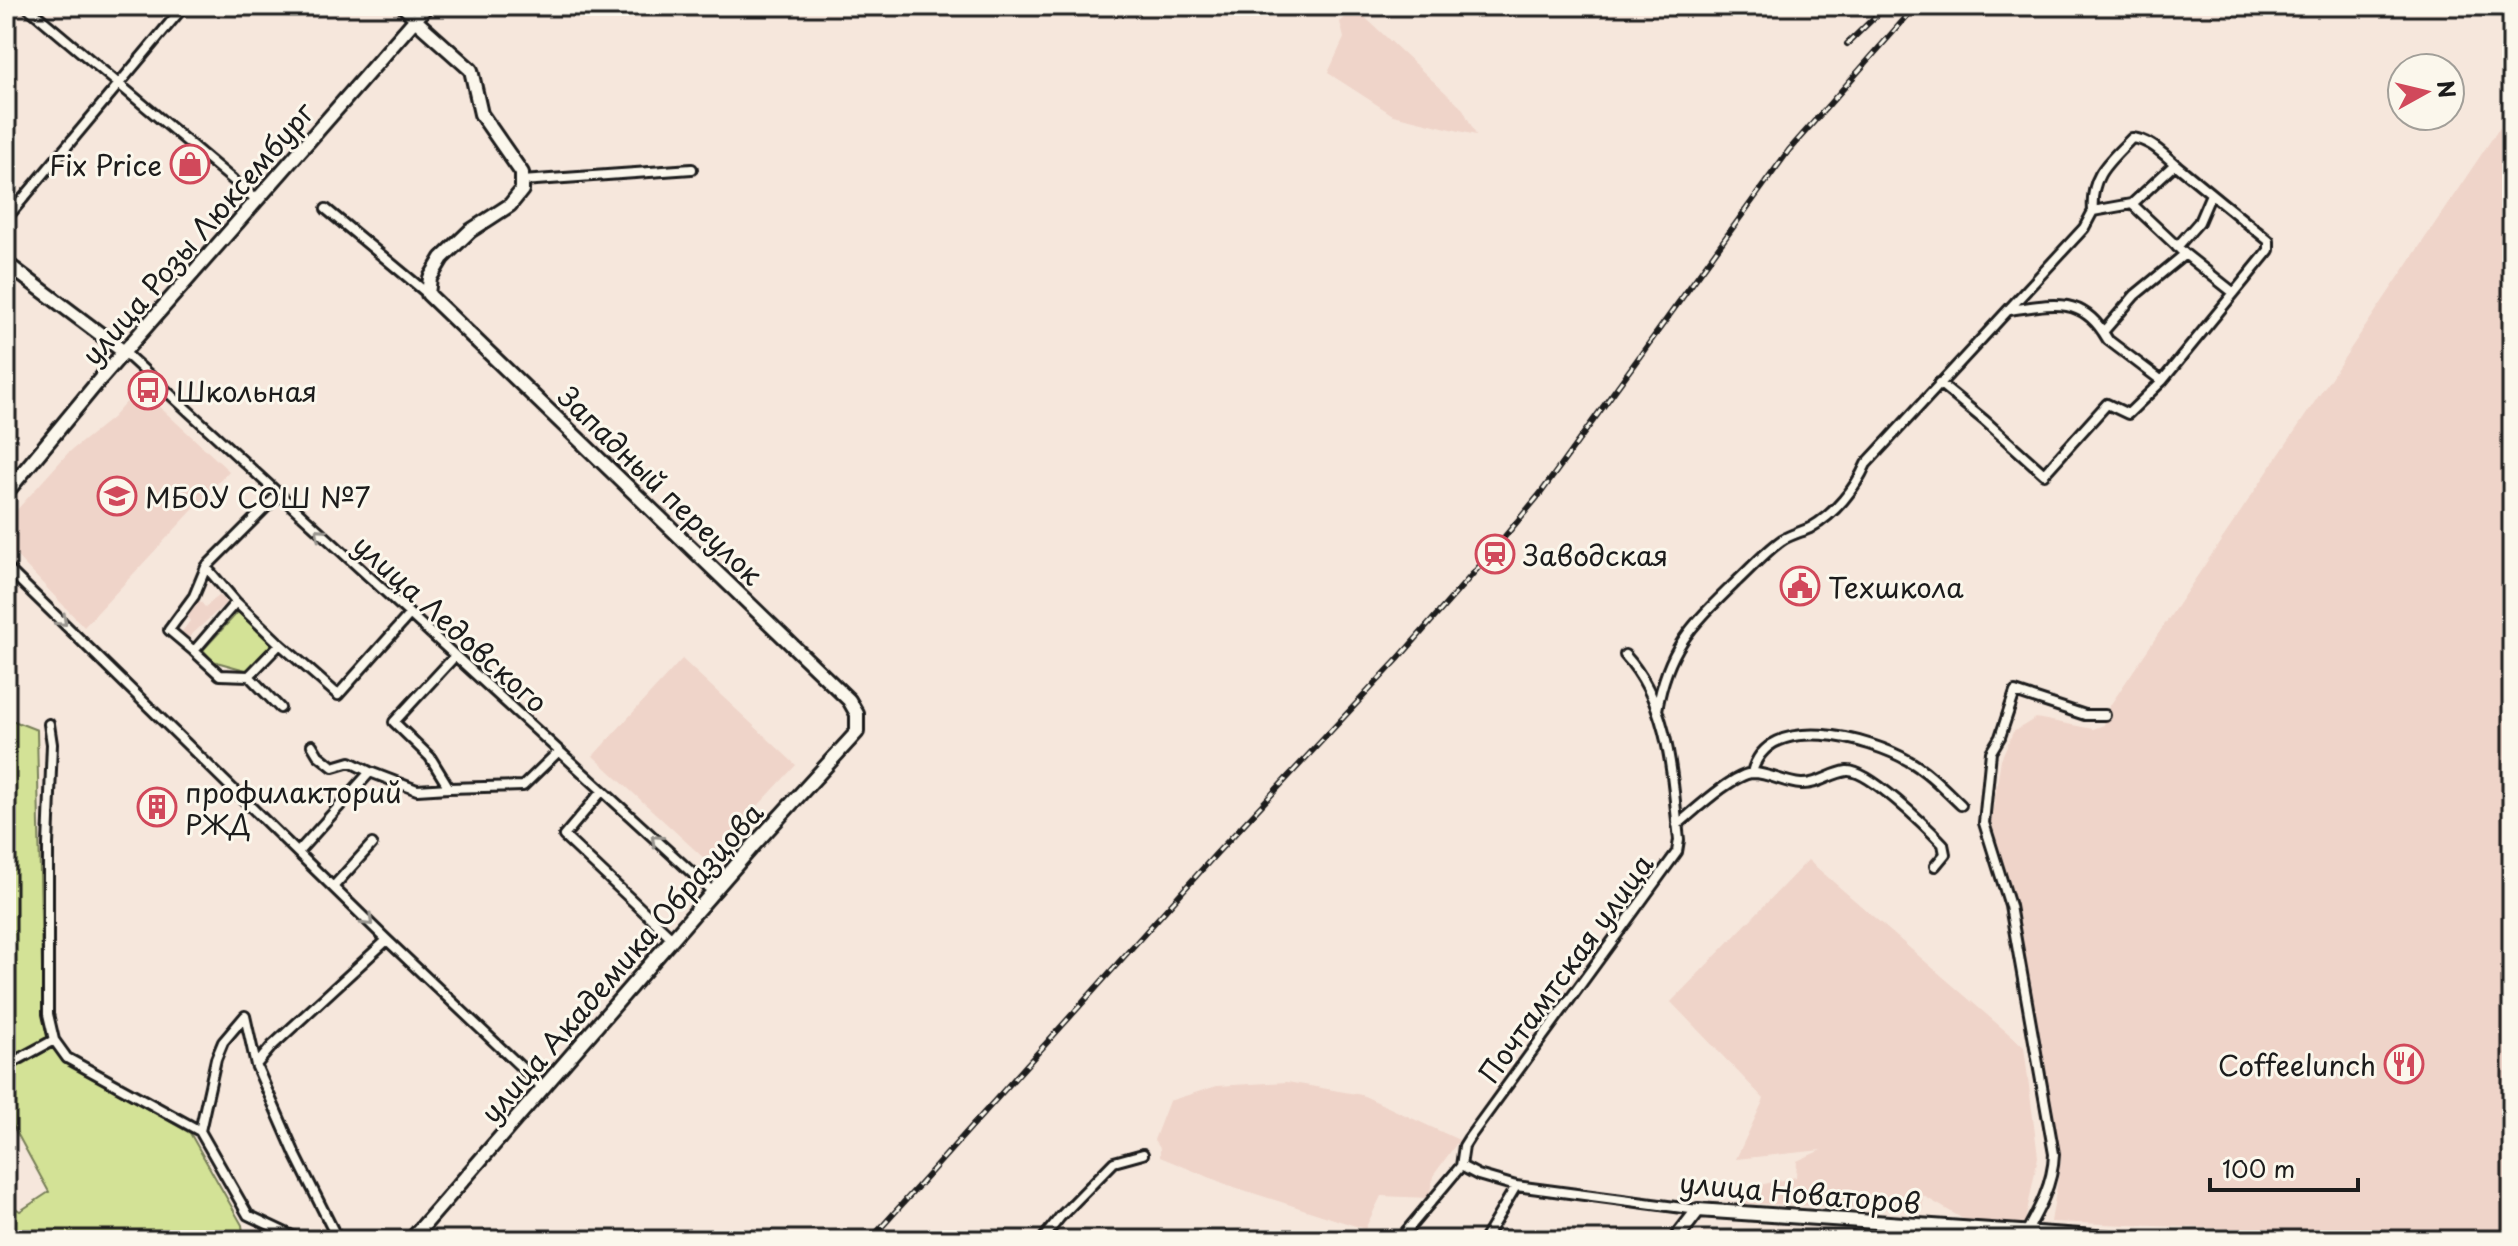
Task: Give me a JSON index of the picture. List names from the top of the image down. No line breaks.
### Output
{"streets":{"street":["улица Розы Люксембург","Западный переулок","улица Ледовского","улица Академика Образцова","Почтамтская улица","улица Новаторов"]},"crossings":[["улица Розы Люксембург","улица Ледовского"],["Западный переулок","улица Академика Образцова"],["улица Ледовского","улица Академика Образцова"],["Почтамтская улица","улица Новаторов"]],"one_way":["улица Ледовского"],"places":{"shop":["Fix Price"],"bus stop":["Школьная"],"school or university":["МБОУ СОШ №7"],"station":["Заводская"],"public building":["Техшкола"],"building":["профилакторий РЖД"],"restaurant":["Coffeelunch"]},"scale_bar":"100 m","north":"right"}
